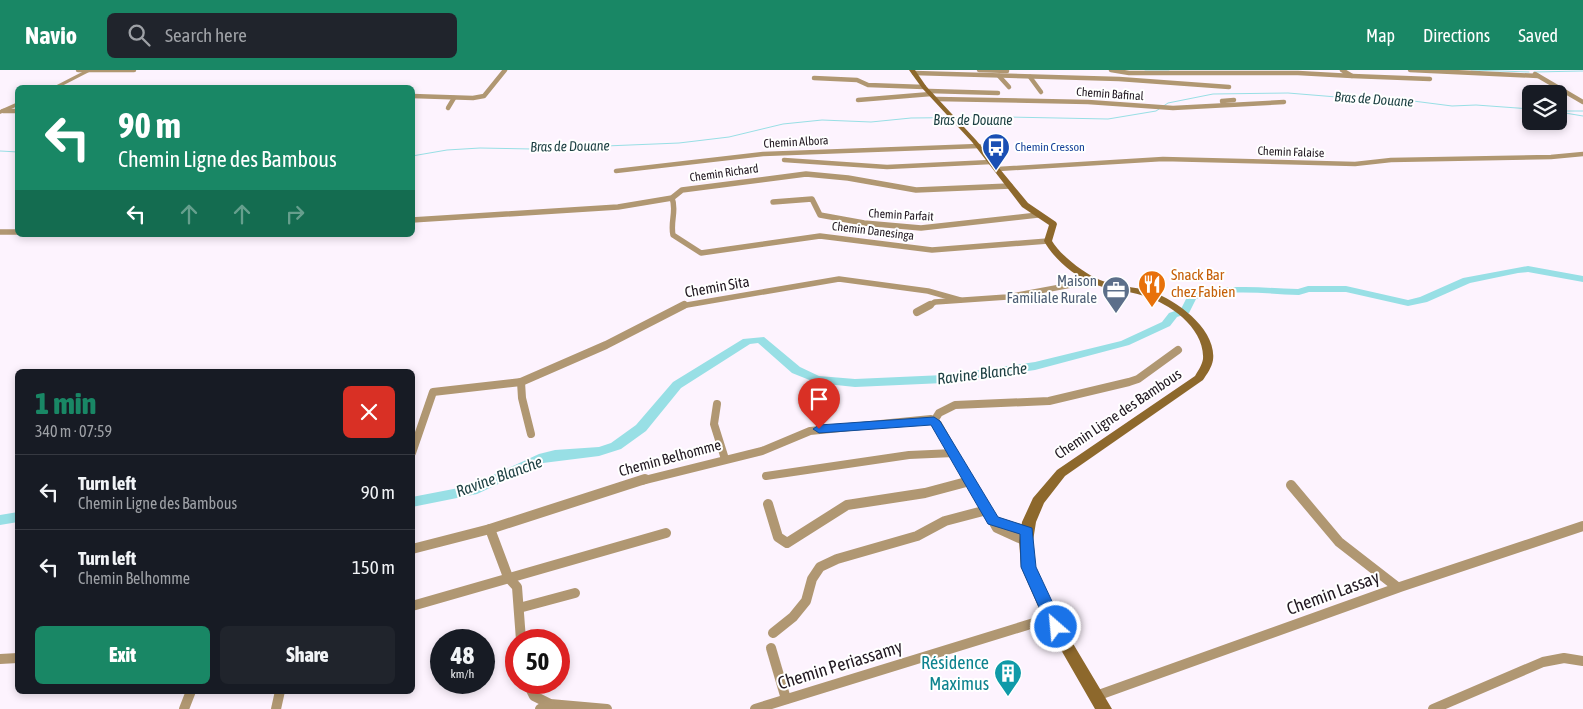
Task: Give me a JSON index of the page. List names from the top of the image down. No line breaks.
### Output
{"streets":{"main road":["Chemin Ligne des Bambous"],"street":["Chemin Bafinal","Chemin Albora","Chemin Falaise","Chemin Richard","Chemin Parfait","Chemin Danesinga","Chemin Sita","Chemin Belhomme","Chemin Lassay","Chemin Periassamy"]},"crossings":[["Chemin Richard","Chemin Danesinga"],["Chemin Sita","Chemin Ligne des Bambous"],["Chemin Ligne des Bambous","Chemin Lassay"],["Chemin Ligne des Bambous","Chemin Periassamy"]],"water":["Bras de Douane","Ravine Blanche"],"places":{"bus stop":["Chemin Cresson"],"restaurant":["Snack Bar chez Fabien"],"office":["Maison Familiale Rurale"],"building":["Résidence Maximus"]},"page":{"header":"Navio","search":"Search here","nav":["Map","Directions","Saved"],"turn":["90 m","Chemin Ligne des Bambous"],"heading":["1 min","340 m · 07:59"],"list":[{"name":"Turn left","note":"Chemin Ligne des Bambous","value":"90 m"},{"name":"Turn left","note":"Chemin Belhomme","value":"150 m"}],"buttons":["Exit","Share"],"speed":"48 km/h","limit":"50"}}
